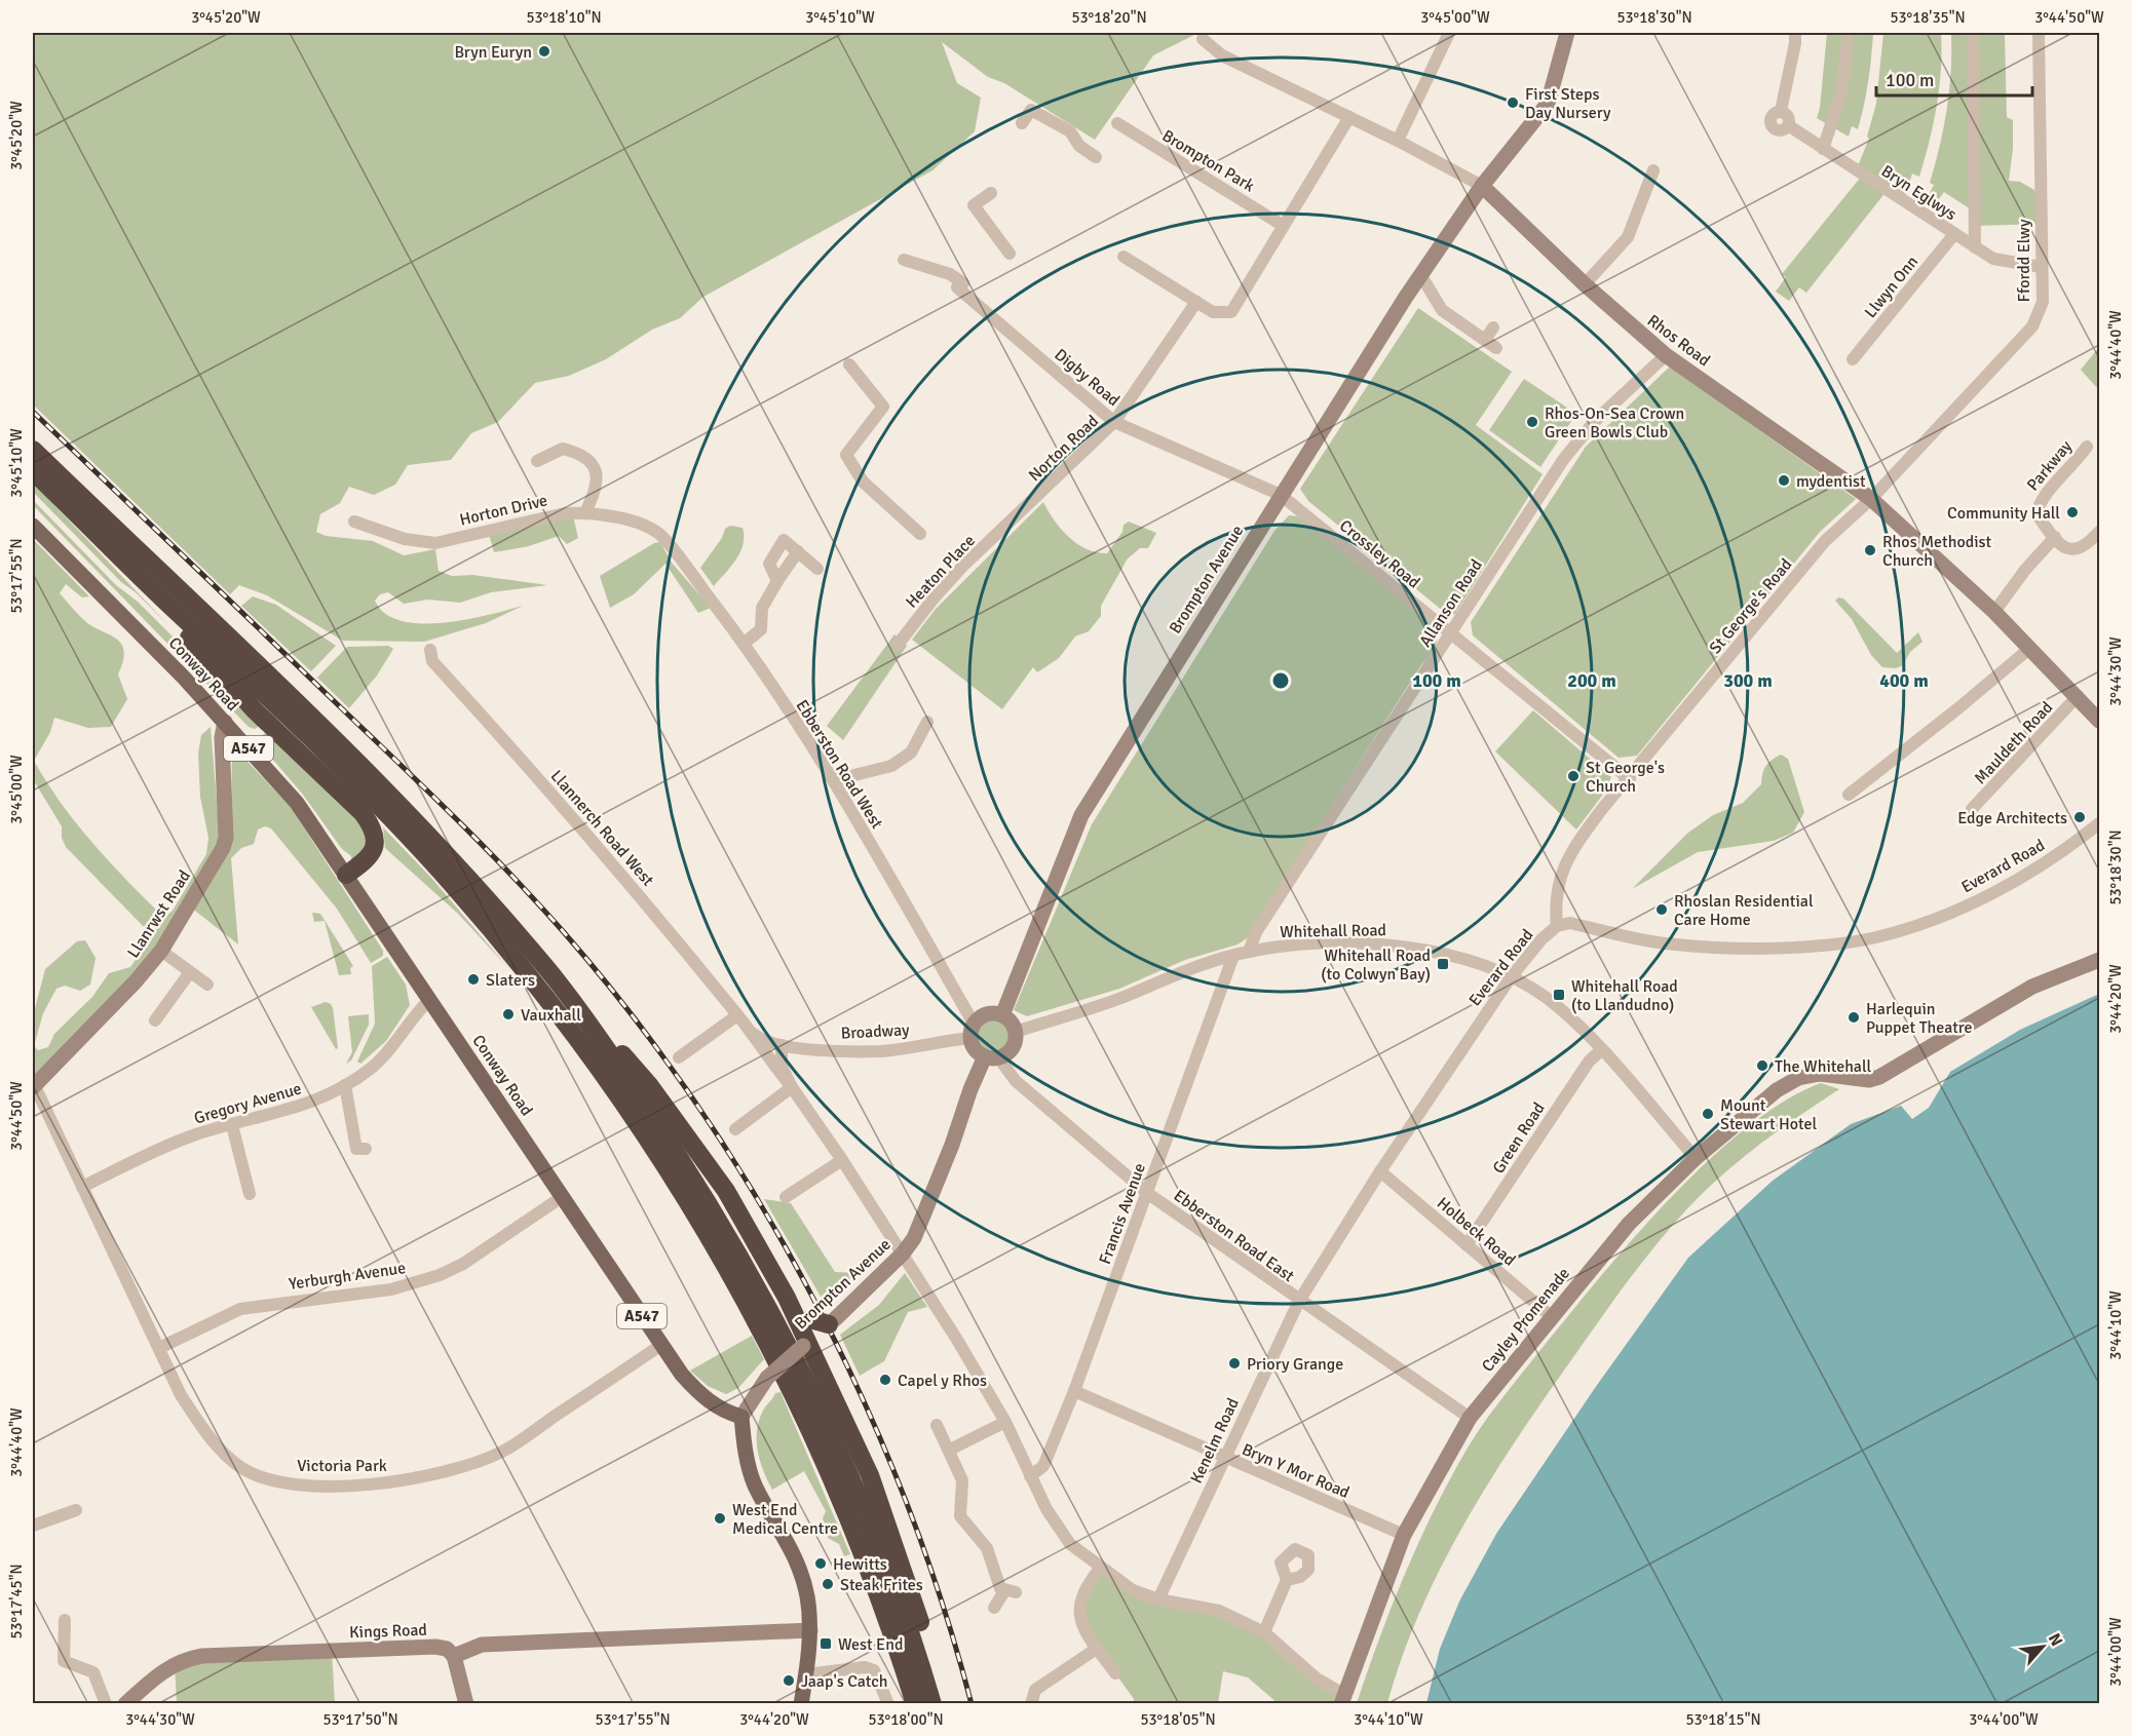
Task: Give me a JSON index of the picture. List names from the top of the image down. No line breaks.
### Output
{"streets":{"main road":["Rhos Road","Brompton Avenue","Conway Road","A547","Llanrwst Road","Cayley Promenade","Kings Road"],"street":["Brompton Park","Bryn Eglwys","Ffordd Elwy","Llwyn Onn","Digby Road","Norton Road","Parkway","Horton Drive","Crossley Road","Heaton Place","Allanson Road","St George's Road","Mauldeth Road","Ebberston Road West","Llannerch Road West","Everard Road","Whitehall Road","Broadway","Gregory Avenue","Green Road","Francis Avenue","Holbeck Road","Ebberston Road East","Yerburgh Avenue","Kenelm Road","Victoria Park","Bryn Y Mor Road"]},"crossings":[["Bryn Eglwys","Ffordd Elwy"],["Bryn Eglwys","Llwyn Onn"],["Ffordd Elwy","Rhos Road"],["Ffordd Elwy","St George's Road"],["Rhos Road","Brompton Avenue"],["Rhos Road","Allanson Road"],["Rhos Road","St George's Road"],["Rhos Road","Mauldeth Road"],["Digby Road","Norton Road"],["Digby Road","Crossley Road"],["Digby Road","Brompton Avenue"],["Norton Road","Heaton Place"],["Horton Drive","Ebberston Road West"],["Crossley Road","Brompton Avenue"],["Crossley Road","Allanson Road"],["Crossley Road","St George's Road"],["Brompton Avenue","Conway Road"],["Brompton Avenue","Ebberston Road West"],["Brompton Avenue","Llannerch Road West"],["Brompton Avenue","Whitehall Road"],["Brompton Avenue","Broadway"],["Brompton Avenue","Ebberston Road East"],["Allanson Road","Whitehall Road"],["St George's Road","Everard Road"],["Conway Road","Llanrwst Road"],["Conway Road","Gregory Avenue"],["Conway Road","Yerburgh Avenue"],["Conway Road","Victoria Park"],["Ebberston Road West","Whitehall Road"],["Ebberston Road West","Broadway"],["Ebberston Road West","Ebberston Road East"],["Llannerch Road West","Broadway"],["Llannerch Road West","Francis Avenue"],["Llannerch Road West","Cayley Promenade"],["Llannerch Road West","Kenelm Road"],["Everard Road","Whitehall Road"],["Everard Road","Holbeck Road"],["Everard Road","Kenelm Road"],["Llanrwst Road","Victoria Park"],["Whitehall Road","Broadway"],["Whitehall Road","Green Road"],["Whitehall Road","Francis Avenue"],["Whitehall Road","Ebberston Road East"],["Whitehall Road","Cayley Promenade"],["Broadway","Ebberston Road East"],["Gregory Avenue","Victoria Park"],["Green Road","Holbeck Road"],["Francis Avenue","Ebberston Road East"],["Francis Avenue","Bryn Y Mor Road"],["Holbeck Road","Cayley Promenade"],["Holbeck Road","Kenelm Road"],["Ebberston Road East","Cayley Promenade"],["Ebberston Road East","Kenelm Road"],["Yerburgh Avenue","Victoria Park"],["Cayley Promenade","Bryn Y Mor Road"],["Kenelm Road","Bryn Y Mor Road"]],"places":{"other":["Bryn Euryn","First Steps Day Nursery","Rhos-On-Sea Crown Green Bowls Club","mydentist","Community Hall","Rhos Methodist Church","St George's Church","Edge Architects","Rhoslan Residential Care Home","Slaters","Vauxhall","Harlequin Puppet Theatre","The Whitehall","Mount Stewart Hotel","Priory Grange","Capel y Rhos","West End Medical Centre","Hewitts","Steak Frites","Jaap's Catch"],"transit":["Whitehall Road (to Colwyn Bay)","Whitehall Road (to Llandudno)","West End"]},"scale_bar":"100 m","north":"top right","coordinates":["3°45'20\"W","53°18'10\"N","3°45'10\"W","53°18'20\"N","3°45'00\"W","53°18'30\"N","53°18'35\"N","3°44'50\"W","3°44'40\"W","53°17'55\"N","3°44'30\"W","3°44'20\"W","3°44'10\"W","53°17'45\"N","3°44'00\"W","53°17'50\"N","53°18'00\"N","53°18'05\"N","53°18'15\"N"],"rings":["100 m","200 m","300 m","400 m"]}
